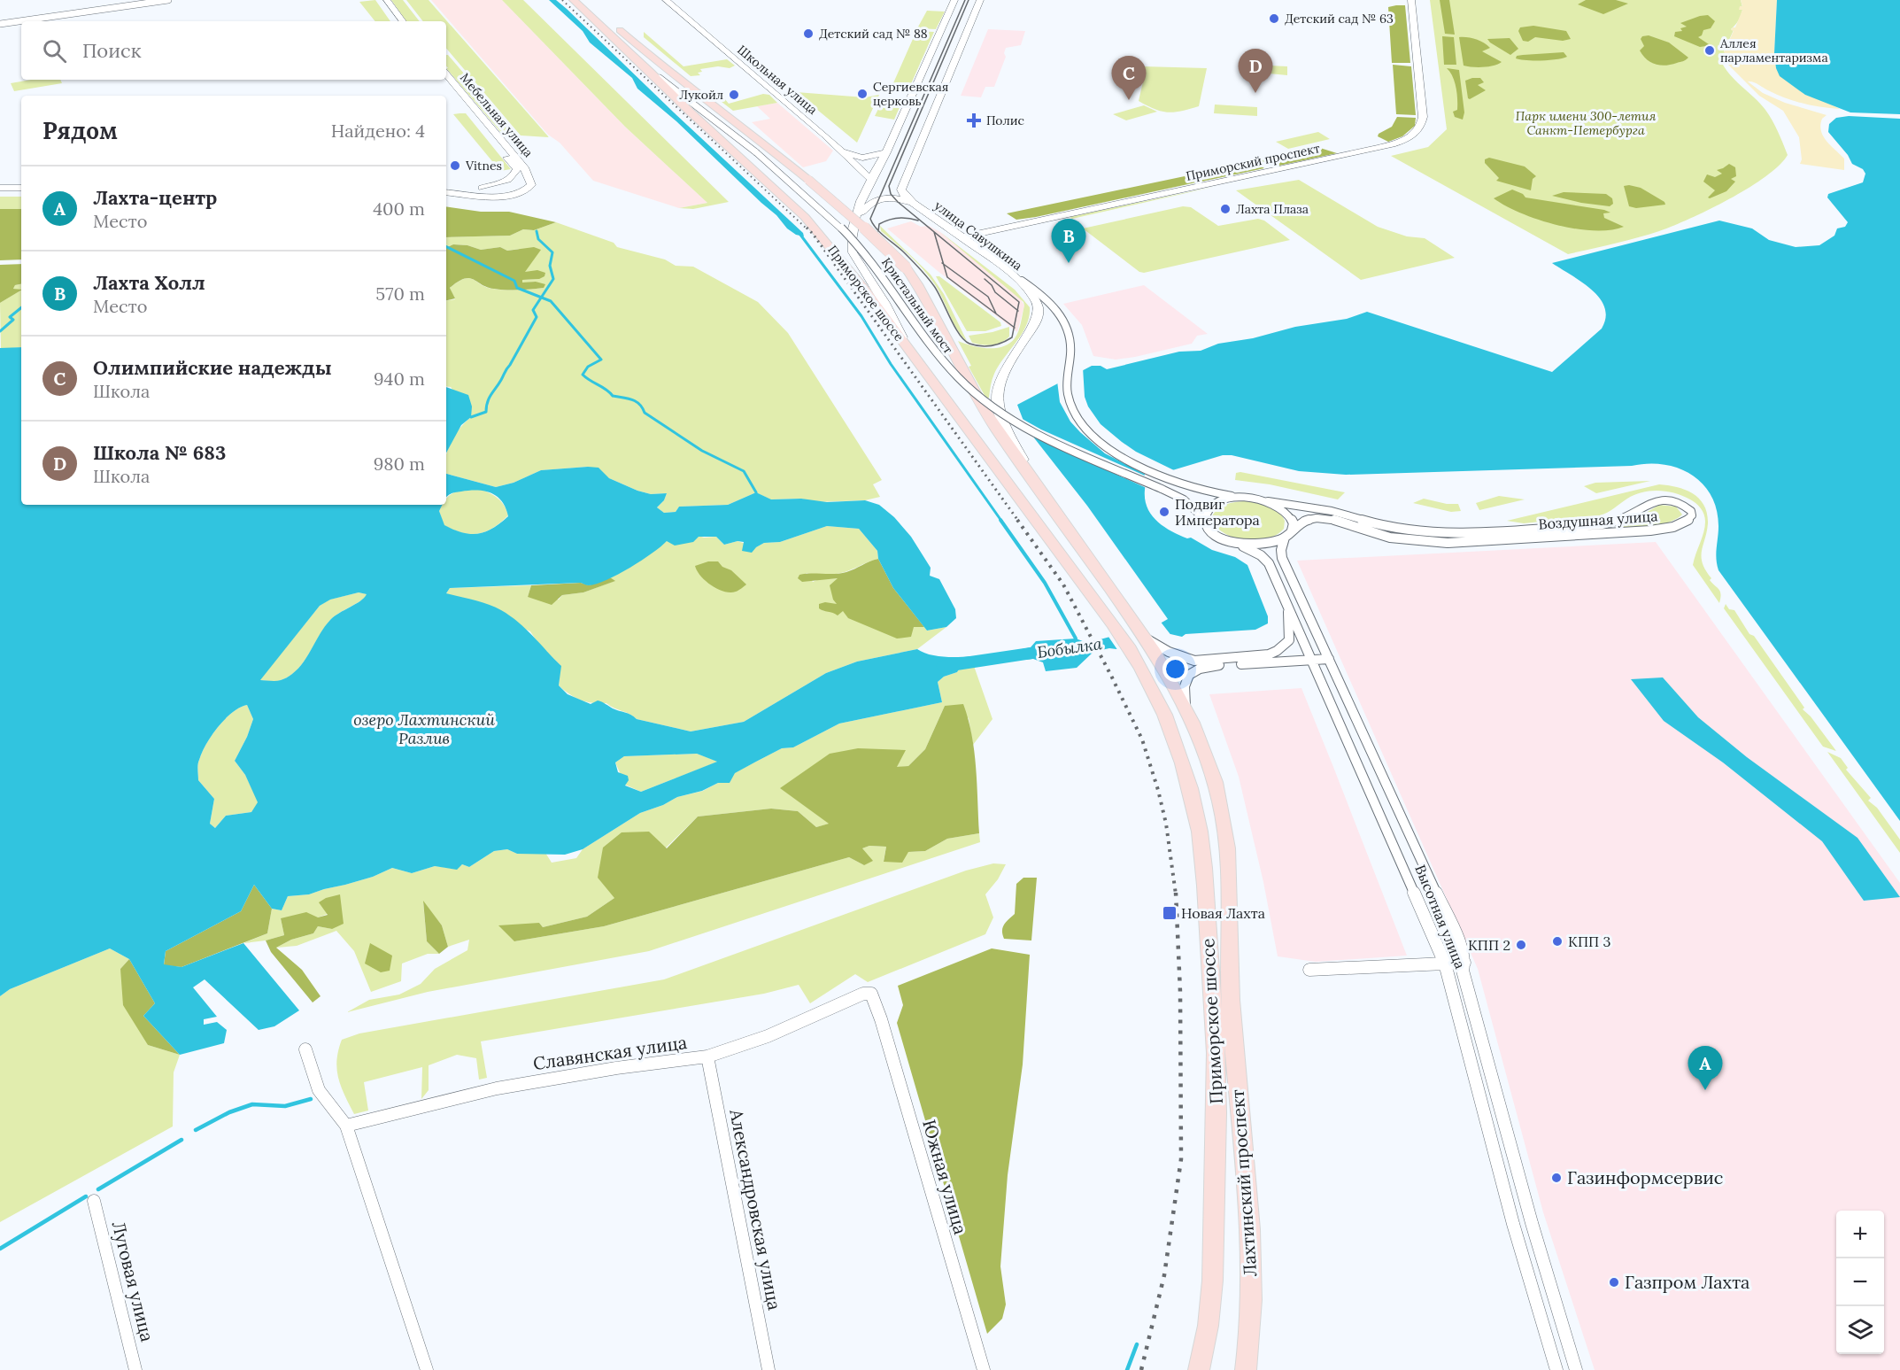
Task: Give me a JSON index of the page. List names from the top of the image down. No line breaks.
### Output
{"streets":{"main road":["Приморское шоссе","Лахтинский проспект"],"street":["Школьная улица","Мебельная улица","Приморский проспект","улица Савушкина","Кристальный мост","Воздушная улица","Высотная улица","Славянская улица","Южная улица","Александровская улица","Луговая улица"]},"crossings":[["Приморский проспект","улица Савушкина"],["улица Савушкина","Приморское шоссе"],["Приморское шоссе","Кристальный мост"],["Приморское шоссе","Лахтинский проспект"],["Кристальный мост","Высотная улица"],["Славянская улица","Южная улица"],["Славянская улица","Александровская улица"]],"water":["Бобылка","озеро Лахтинский Разлив"],"parks":["Парк имени 300-летия Санкт-Петербурга"],"places":{"other":["Детский сад № 63","Детский сад № 88","Аллея парламентаризма","Сергиевская церковь","Лукойл","Vitnes","Лахта Плаза","Подвиг Императора","КПП 3","КПП 2","Газинформсервис","Газпром Лахта"],"health":["Полис"],"transit":["Новая Лахта"]},"page":{"search":"Поиск","pins":["D","C","B","A"],"heading":["Рядом","Найдено: 4"],"list":[{"mark":"A","name":"Лахта-центр","note":"Место","value":"400 m"},{"mark":"B","name":"Лахта Холл","note":"Место","value":"570 m"},{"mark":"C","name":"Олимпийские надежды","note":"Школа","value":"940 m"},{"mark":"D","name":"Школа № 683","note":"Школа","value":"980 m"}],"map_buttons":["+","−"]}}
